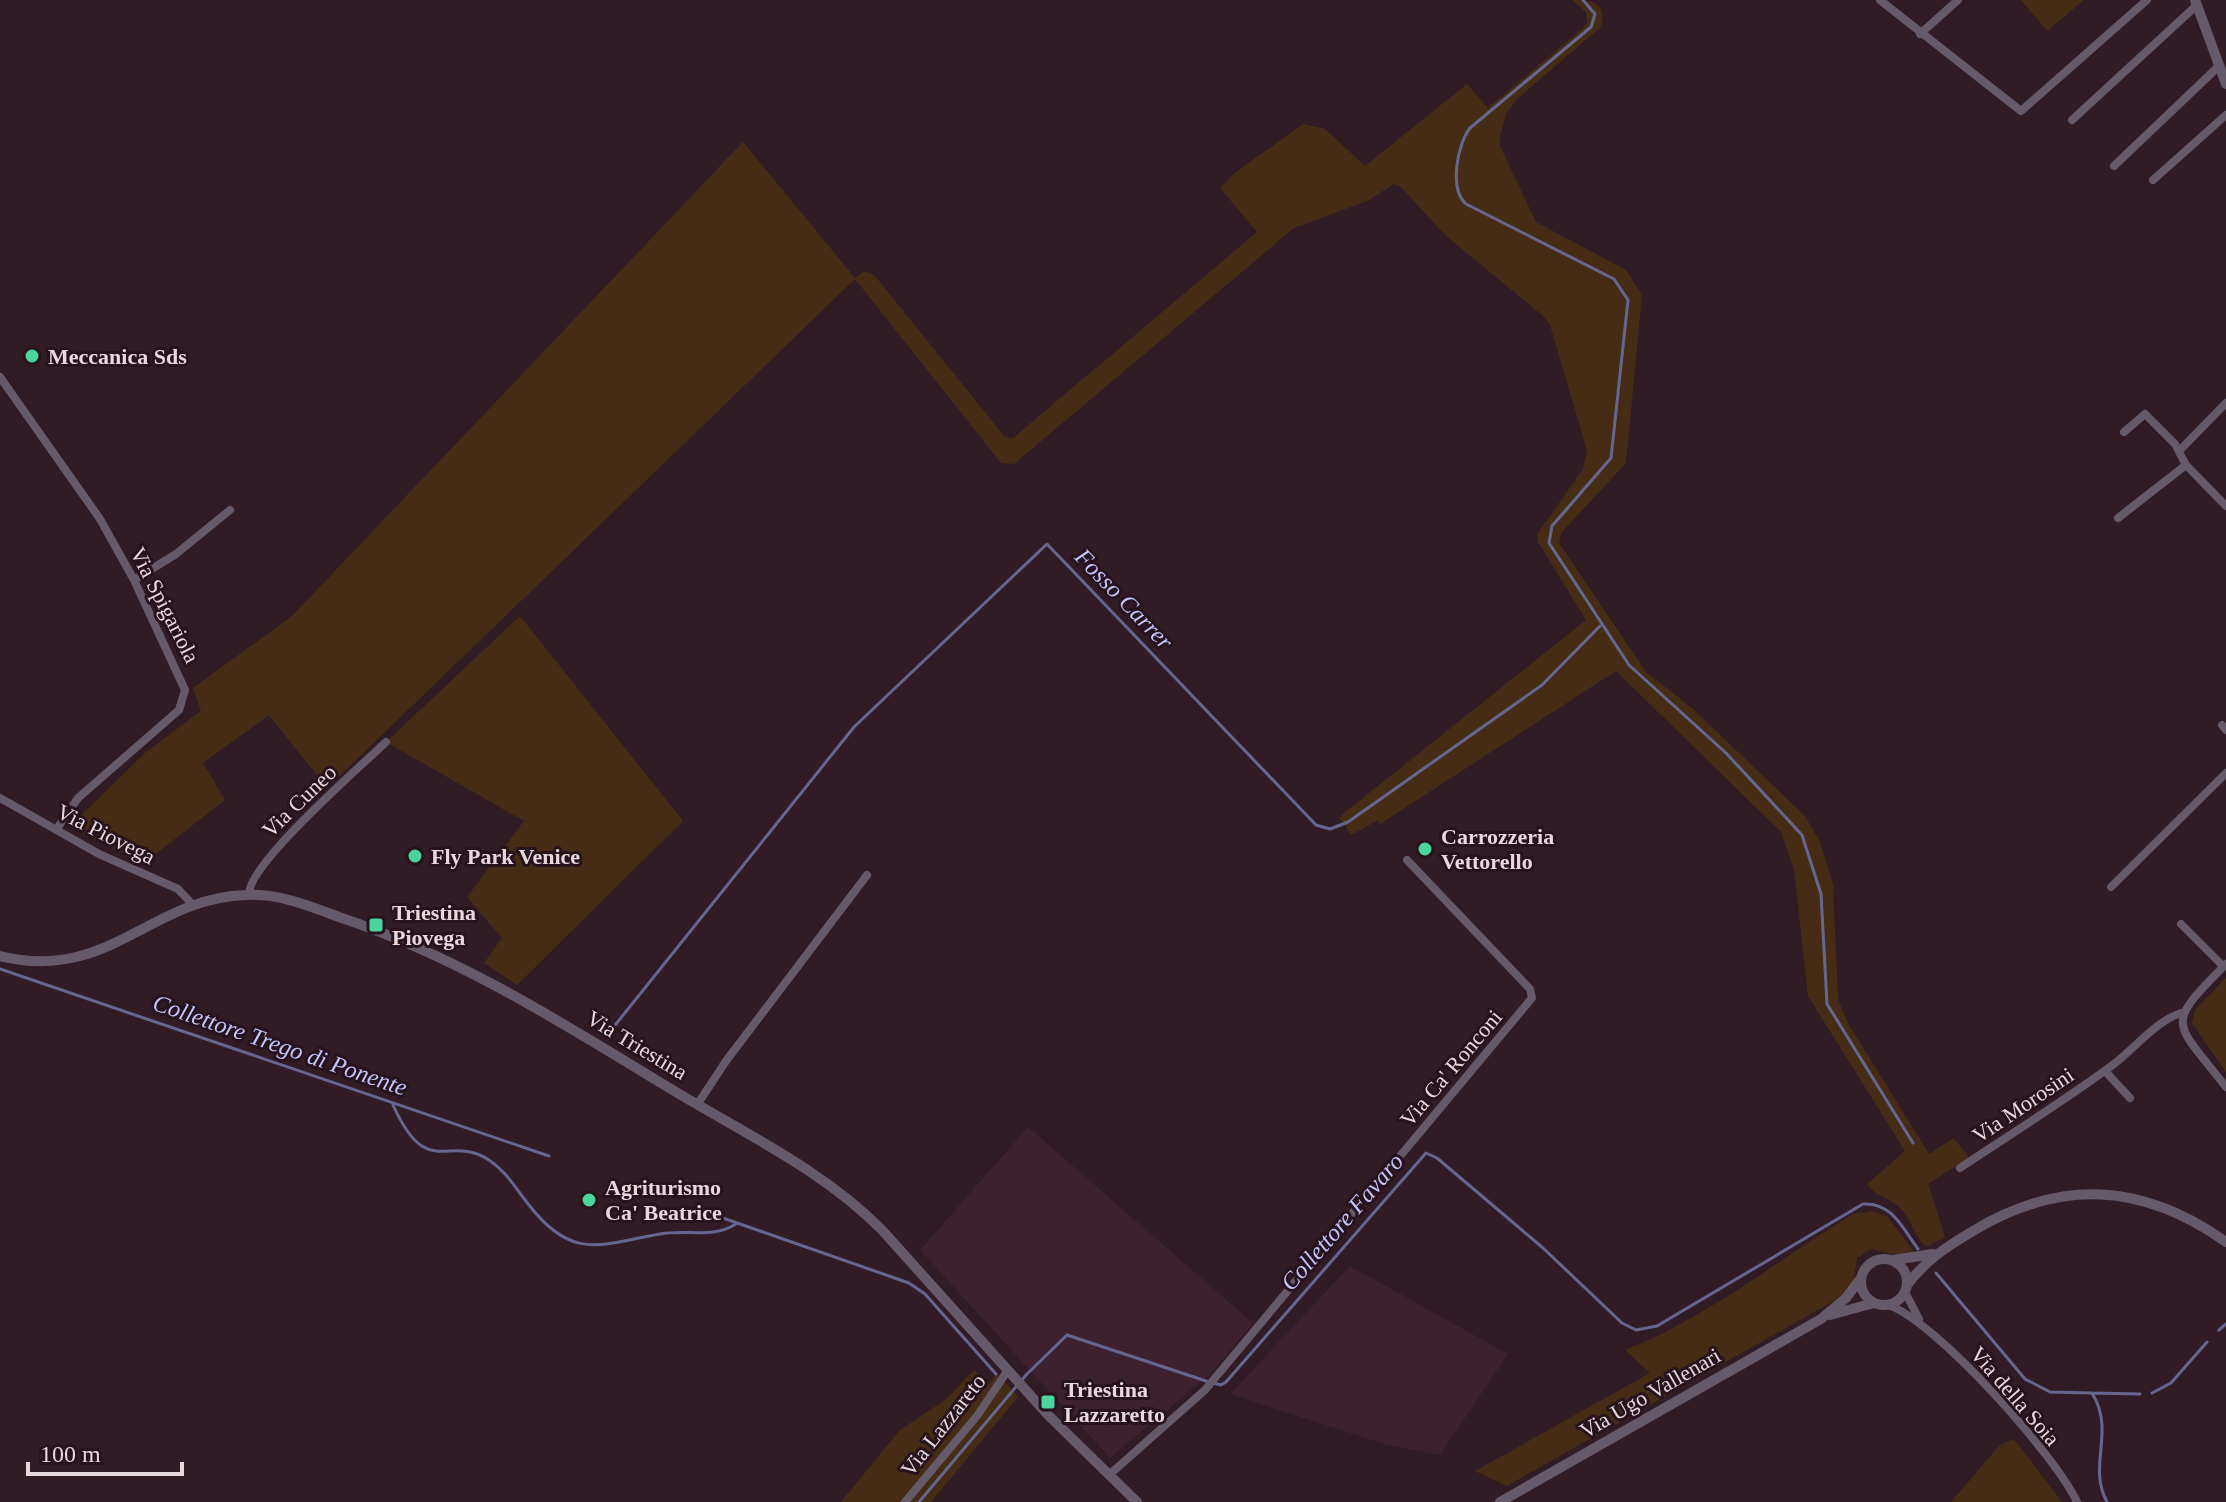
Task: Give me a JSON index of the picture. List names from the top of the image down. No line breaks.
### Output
{"streets":{"street":["Via Spigariola","Via Cuneo","Via Piovega","Via Triestina","Via Ca' Ronconi","Via Morosini","Via Ugo Vallenari","Via della Soia","Via Lazzareto"]},"crossings":[["Via Spigariola","Via Piovega"],["Via Cuneo","Via Triestina"],["Via Piovega","Via Triestina"],["Via Triestina","Via Ca' Ronconi"],["Via Triestina","Via Lazzareto"],["Via Ugo Vallenari","Via della Soia"]],"water":["Fosso Carrer","Collettore Trego di Ponente","Collettore Favaro"],"places":{"other":["Meccanica Sds","Carrozzeria Vettorello","Fly Park Venice","Agriturismo Ca' Beatrice"],"transit":["Triestina Piovega","Triestina Lazzaretto"]},"scale_bar":"100 m"}
